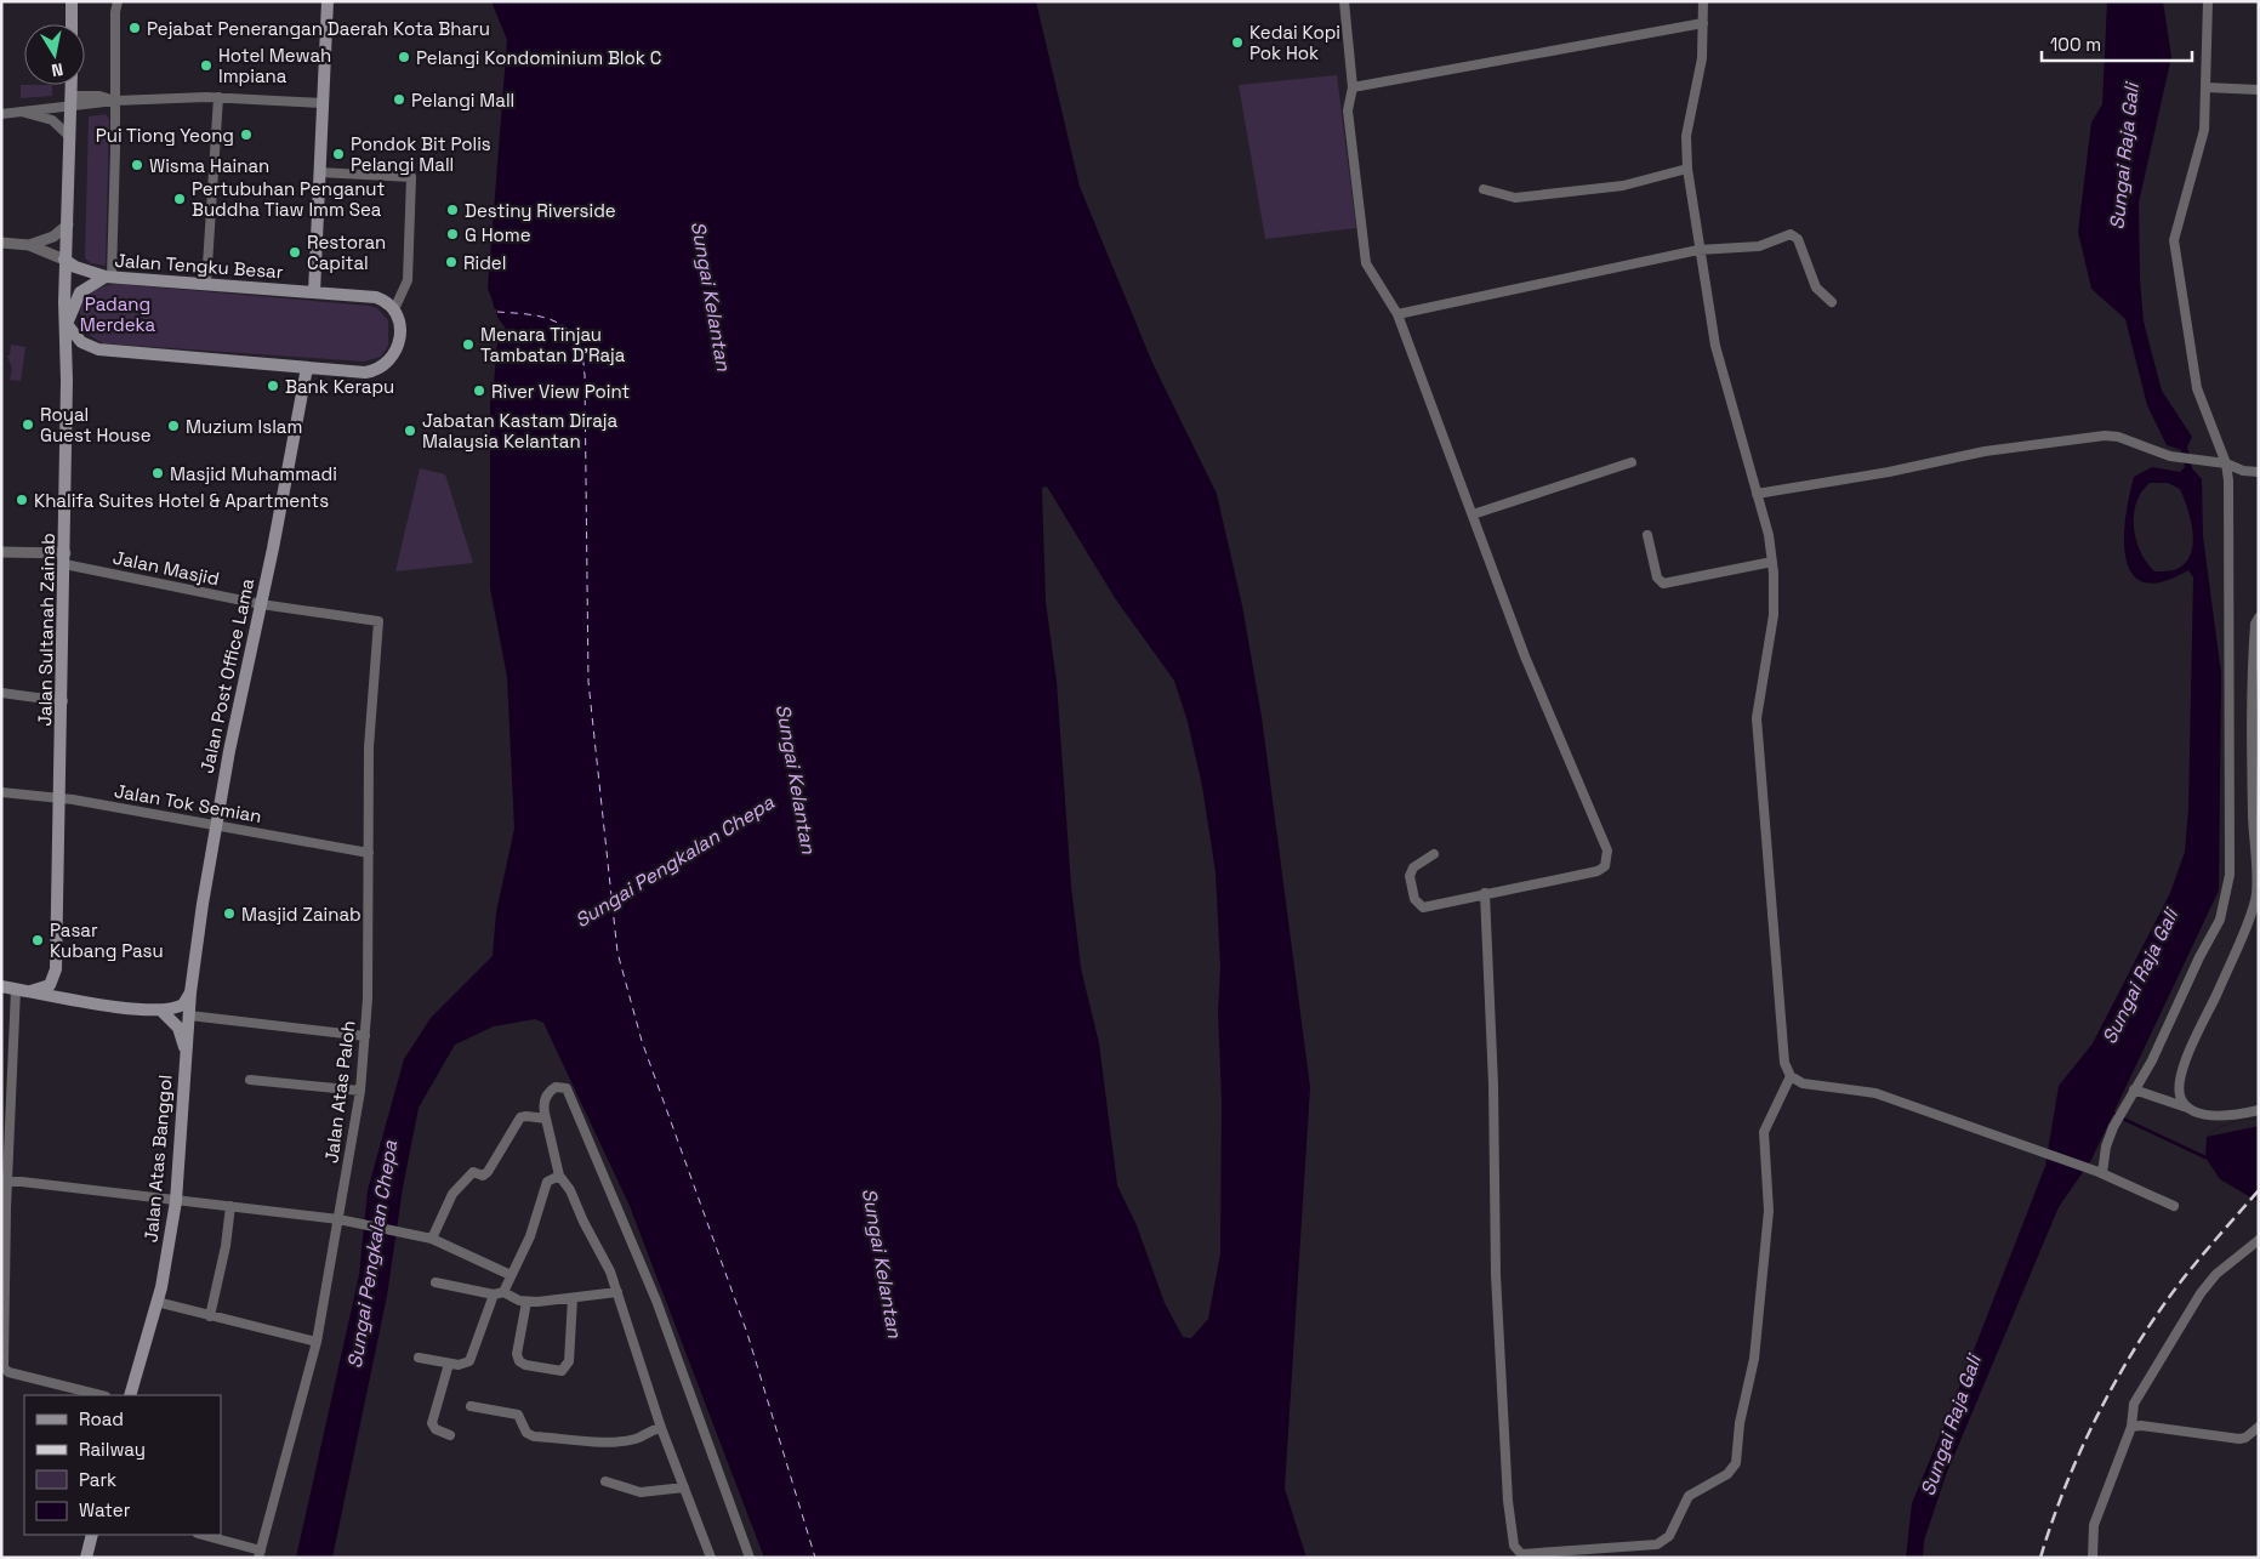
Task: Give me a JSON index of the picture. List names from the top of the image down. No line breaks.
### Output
{"streets":{"main road":["Jalan Tengku Besar","Jalan Sultanah Zainab","Jalan Post Office Lama","Jalan Atas Banggol"],"street":["Jalan Masjid","Jalan Tok Semian","Jalan Atas Paloh"]},"crossings":[["Jalan Tengku Besar","Jalan Sultanah Zainab"],["Jalan Masjid","Jalan Sultanah Zainab"],["Jalan Masjid","Jalan Post Office Lama"],["Jalan Masjid","Jalan Atas Paloh"],["Jalan Sultanah Zainab","Jalan Tok Semian"],["Jalan Post Office Lama","Jalan Tok Semian"],["Jalan Post Office Lama","Jalan Atas Banggol"],["Jalan Tok Semian","Jalan Atas Paloh"]],"water":["Sungai Raja Gali","Sungai Kelantan","Sungai Pengkalan Chepa"],"parks":["Padang Merdeka"],"places":["Pejabat Penerangan Daerah Kota Bharu","Kedai Kopi Pok Hok","Pelangi Kondominium Blok C","Hotel Mewah Impiana","Pelangi Mall","Pui Tiong Yeong","Pondok Bit Polis Pelangi Mall","Wisma Hainan","Pertubuhan Penganut Buddha Tiaw Imm Sea","Destiny Riverside","G Home","Restoran Capital","Ridel","Menara Tinjau Tambatan D'Raja","Bank Kerapu","River View Point","Royal Guest House","Muzium Islam","Jabatan Kastam Diraja Malaysia Kelantan","Masjid Muhammadi","Khalifa Suites Hotel & Apartments","Masjid Zainab","Pasar Kubang Pasu"],"legend":["Road","Railway","Park","Water"],"scale_bar":"100 m","north":"bottom"}
